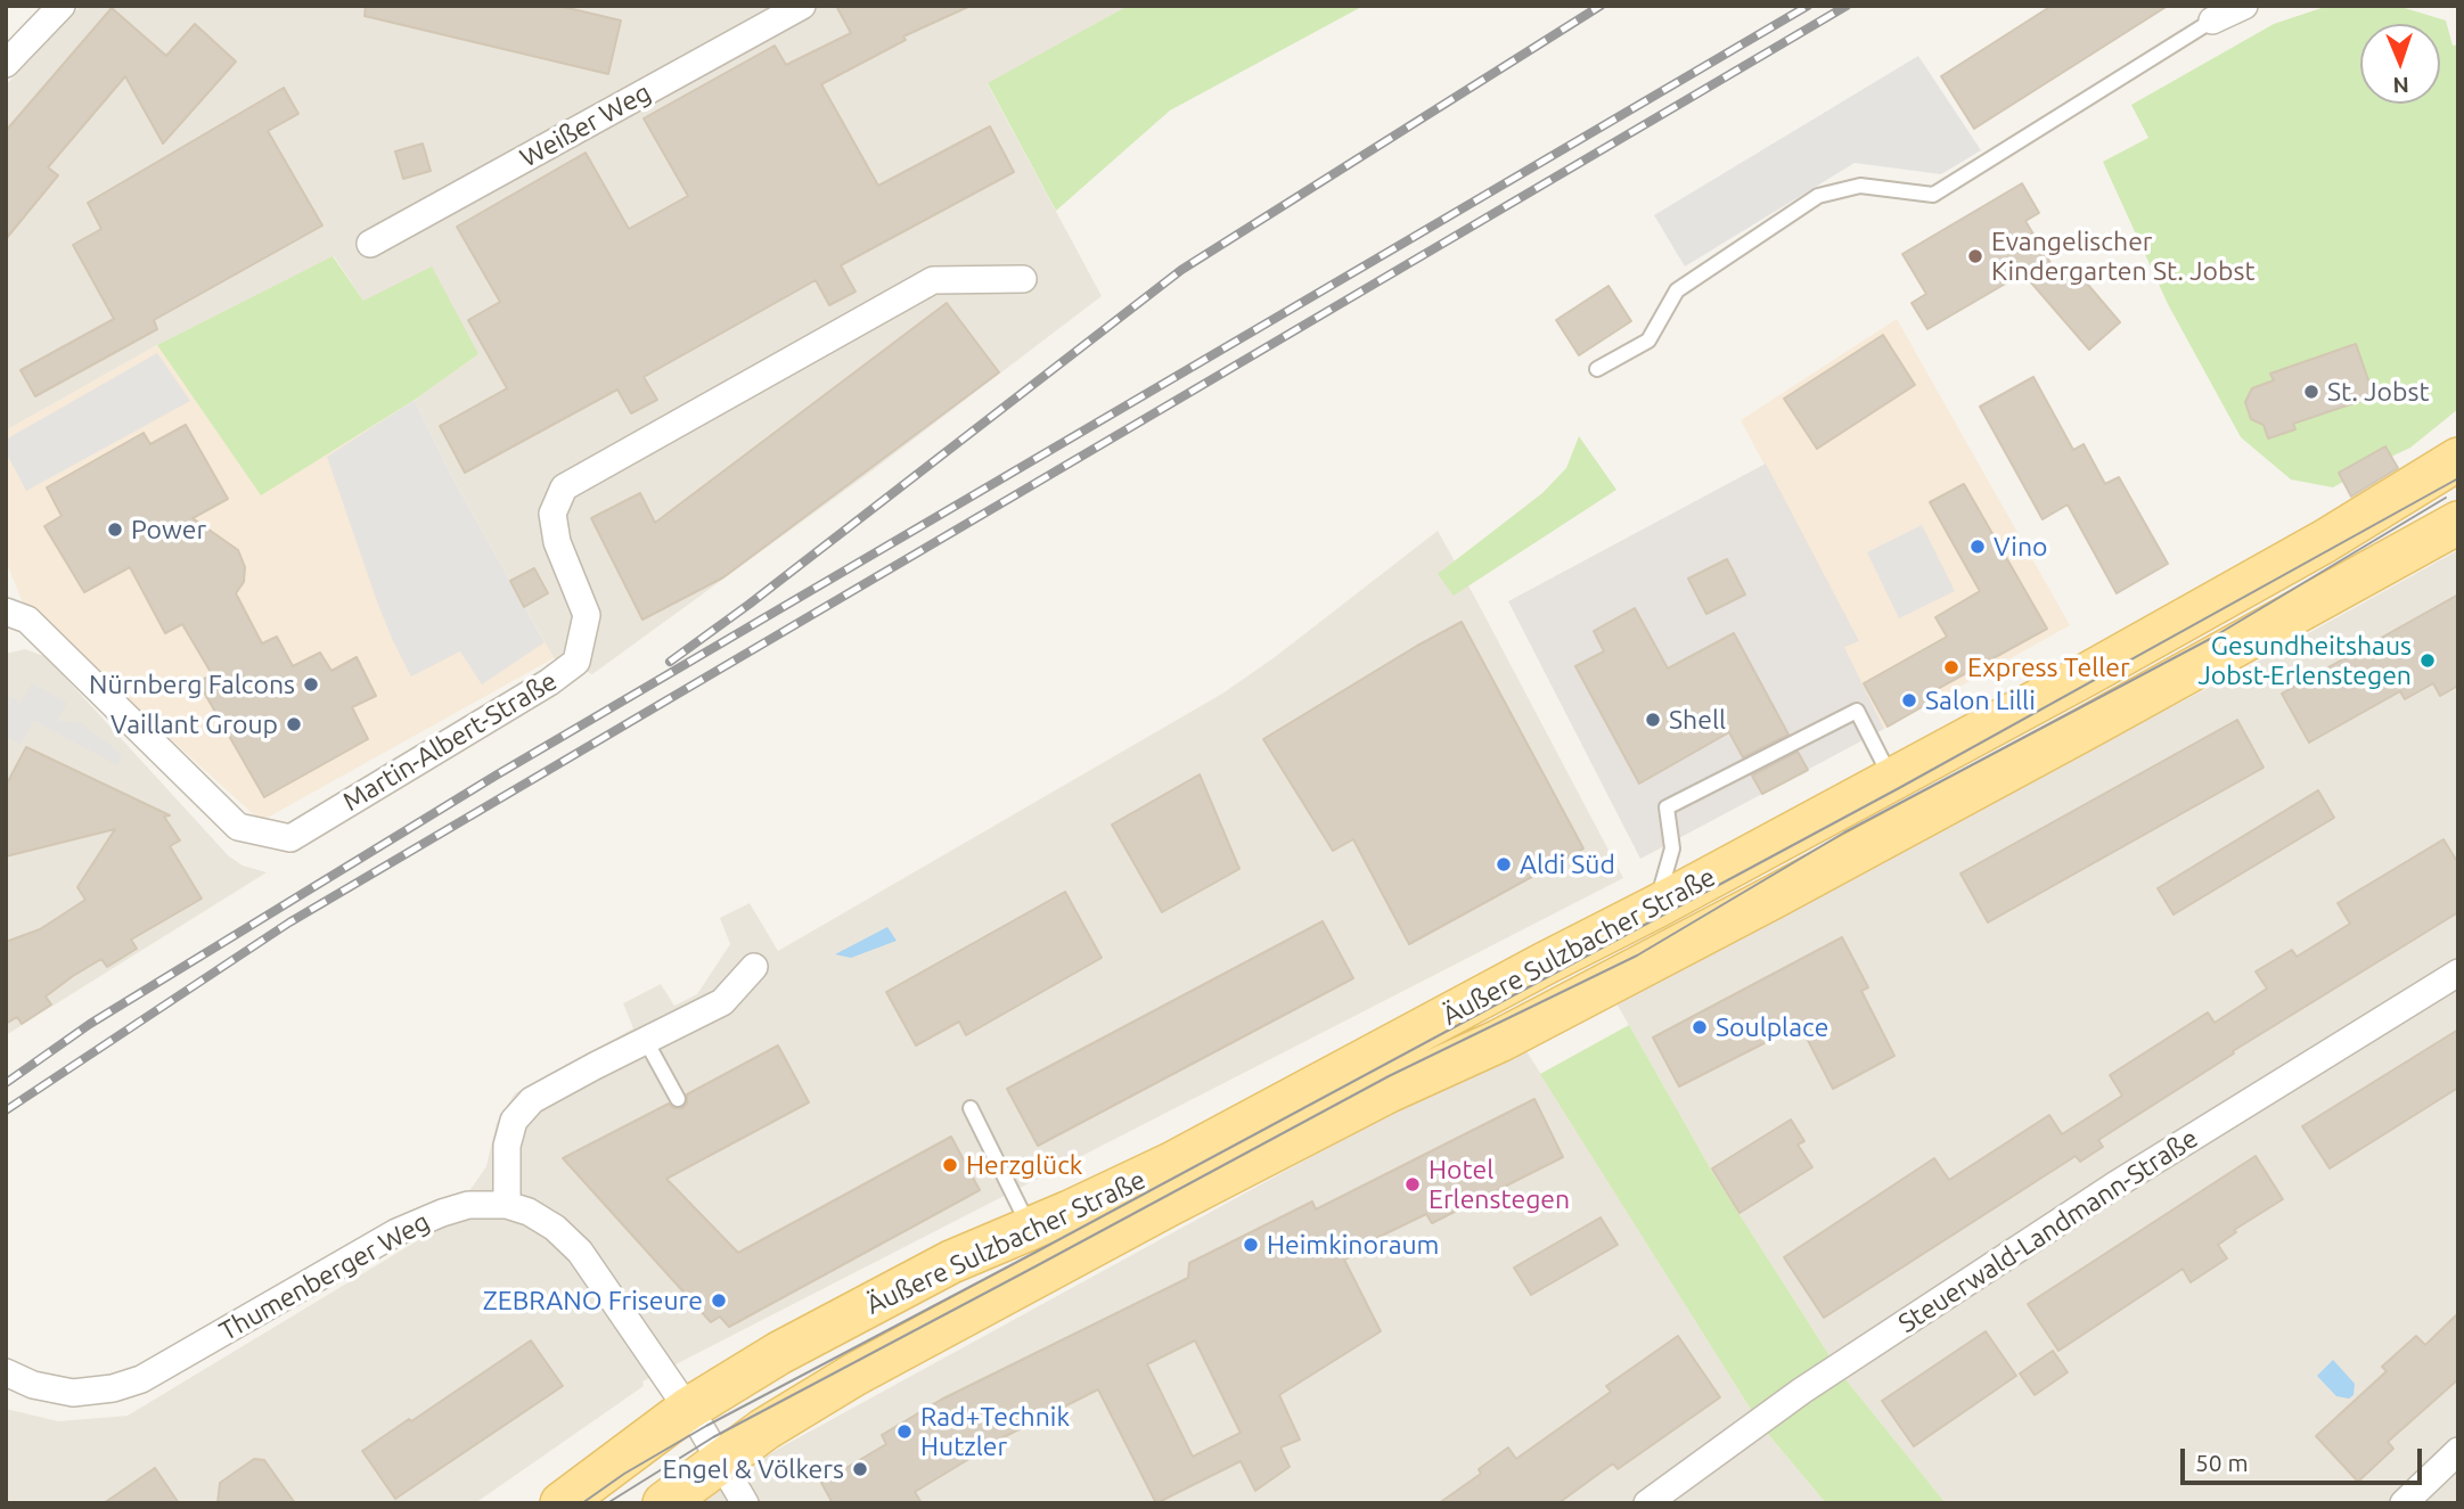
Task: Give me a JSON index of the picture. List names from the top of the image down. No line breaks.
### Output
{"streets":{"main road":["Äußere Sulzbacher Straße"],"street":["Weißer Weg","Martin-Albert-Straße","Steuerwald-Landmann-Straße","Thumenberger Weg"]},"crossings":[["Äußere Sulzbacher Straße","Thumenberger Weg"]],"places":["Evangelischer Kindergarten St. Jobst","St. Jobst","Power","Vino","Gesundheitshaus Jobst-Erlenstegen","Express Teller","Nürnberg Falcons","Salon Lilli","Shell","Vaillant Group","Aldi Süd","Soulplace","Herzglück","Hotel Erlenstegen","Heimkinoraum","ZEBRANO Friseure","Rad+Technik Hutzler","Engel & Völkers"],"scale_bar":"50 m","north":"bottom"}
